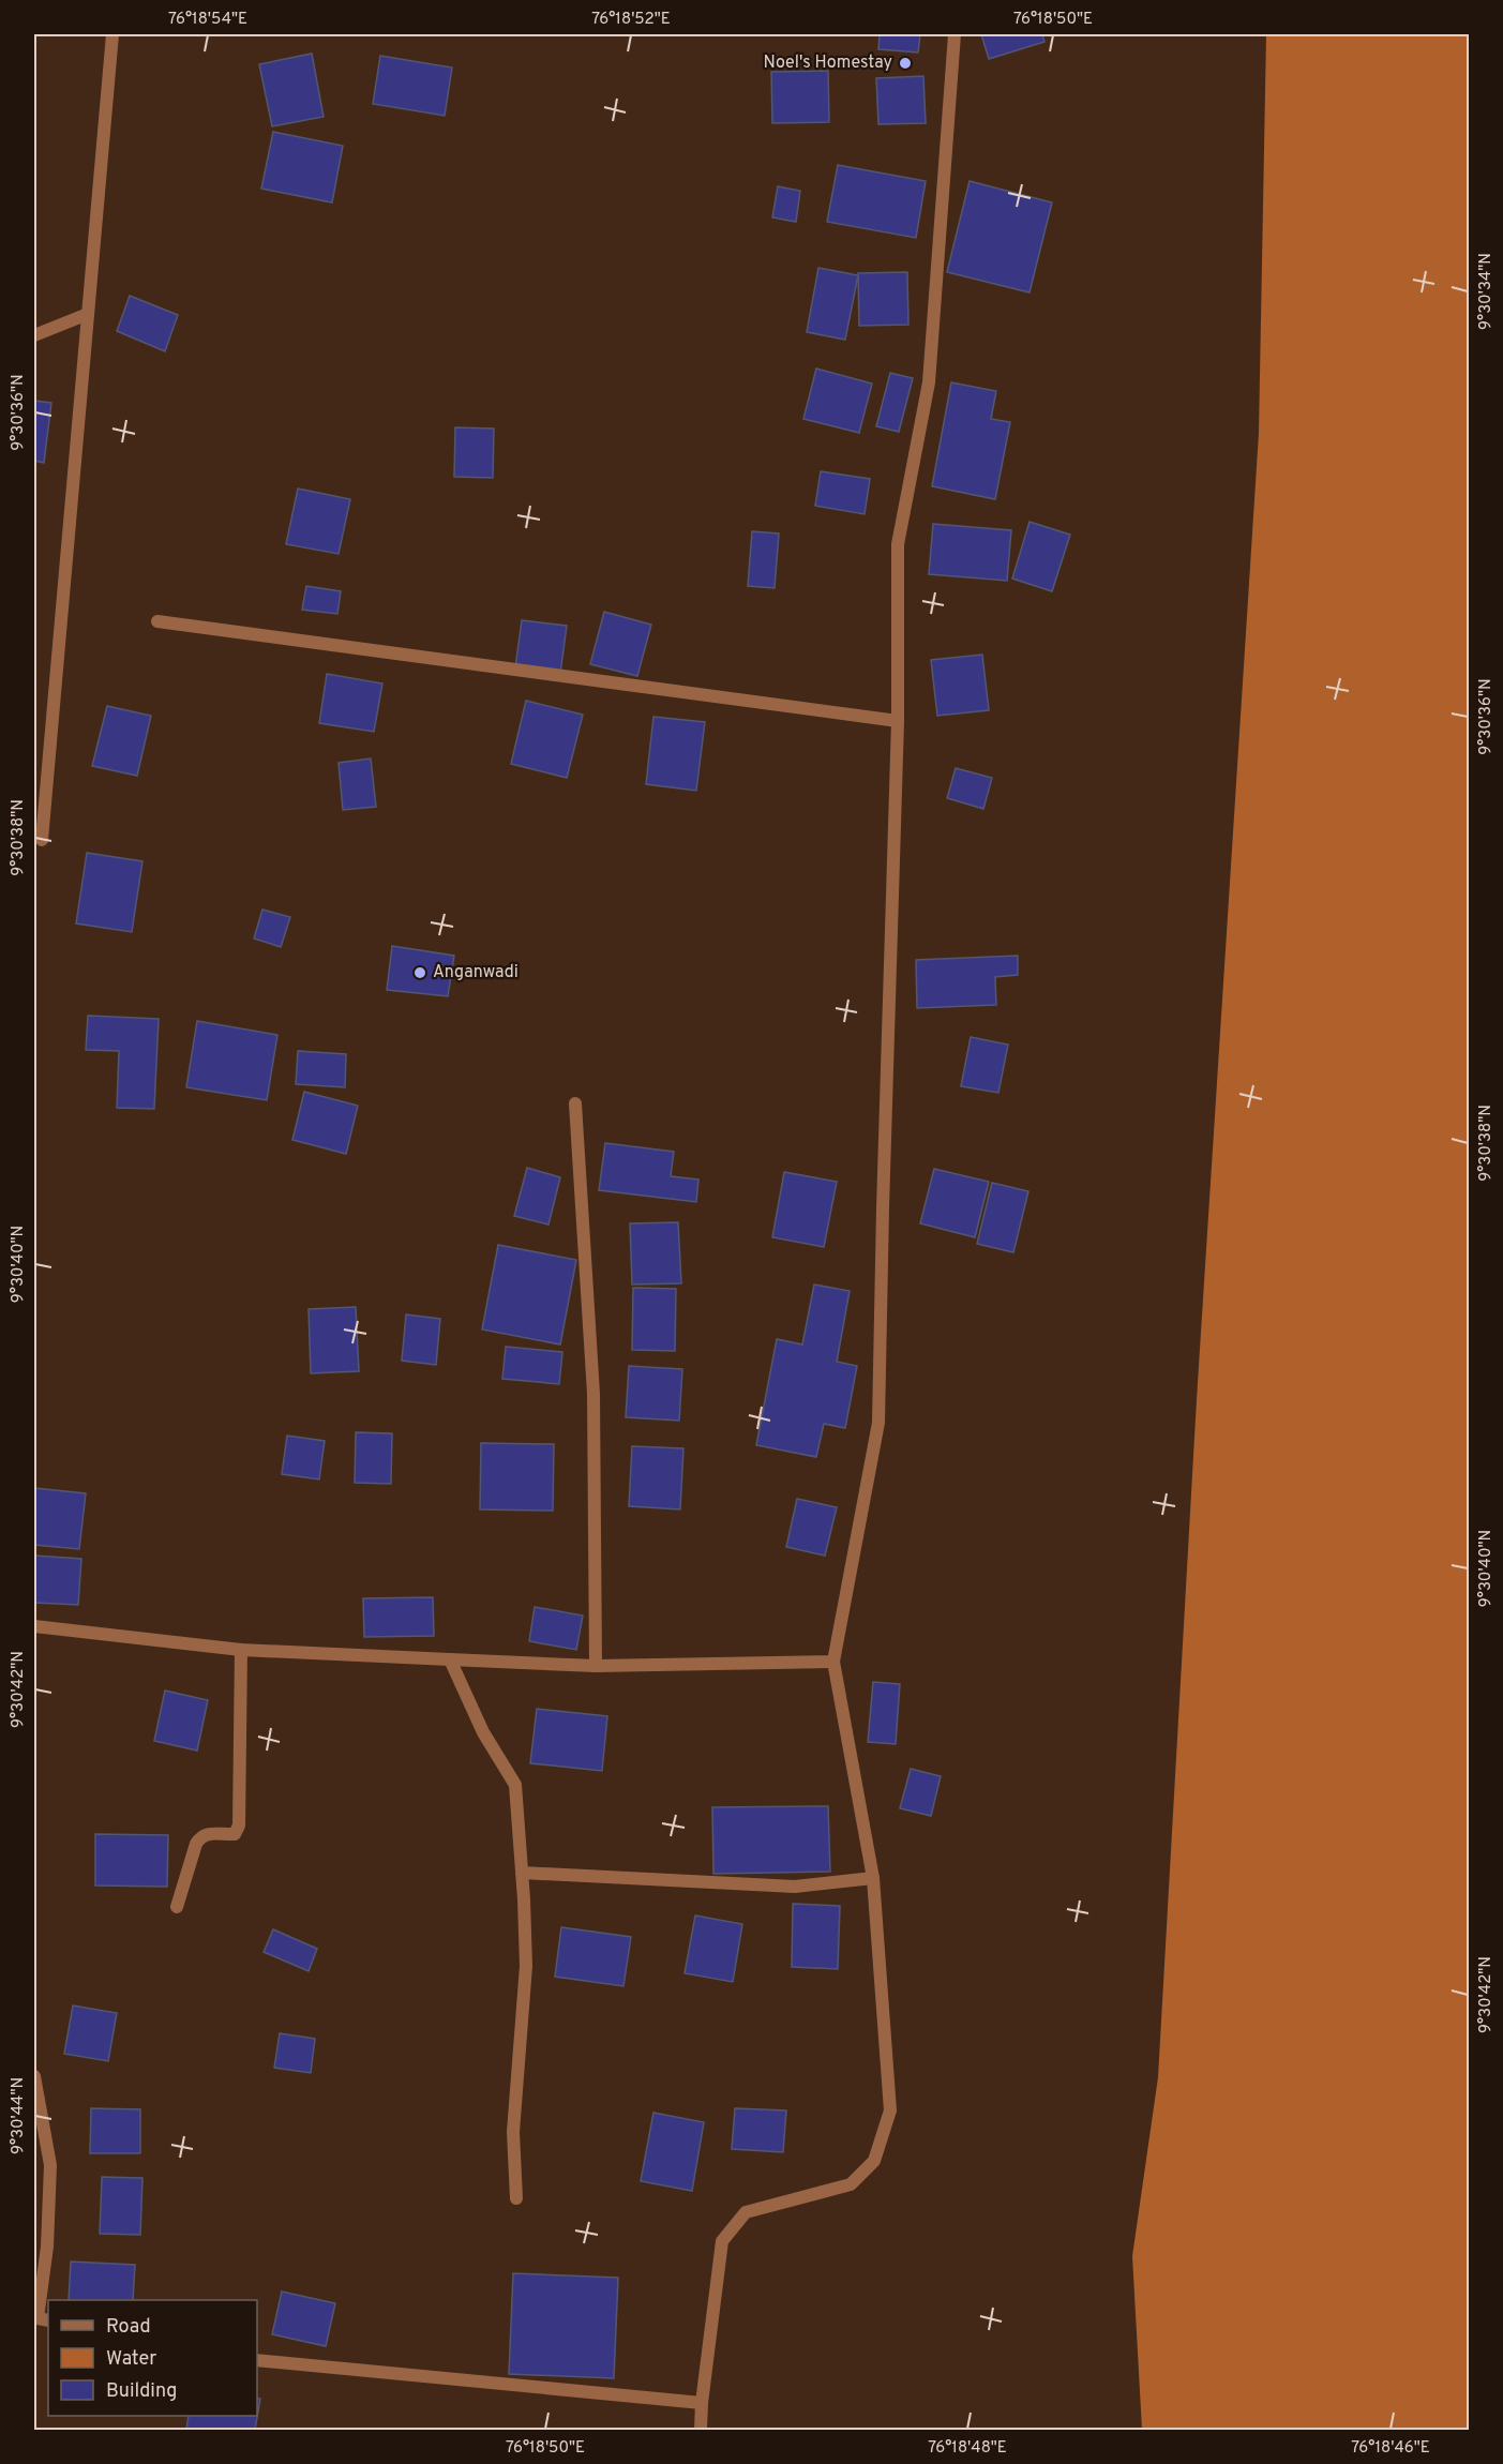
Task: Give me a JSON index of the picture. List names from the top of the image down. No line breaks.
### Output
{"places":["Noel's Homestay","Anganwadi"],"legend":["Road","Water","Building"],"coordinates":["76°18'54\"E","76°18'52\"E","76°18'50\"E","9°30'34\"N","9°30'36\"N","9°30'38\"N","9°30'40\"N","9°30'42\"N","9°30'44\"N","76°18'48\"E","76°18'46\"E"]}
